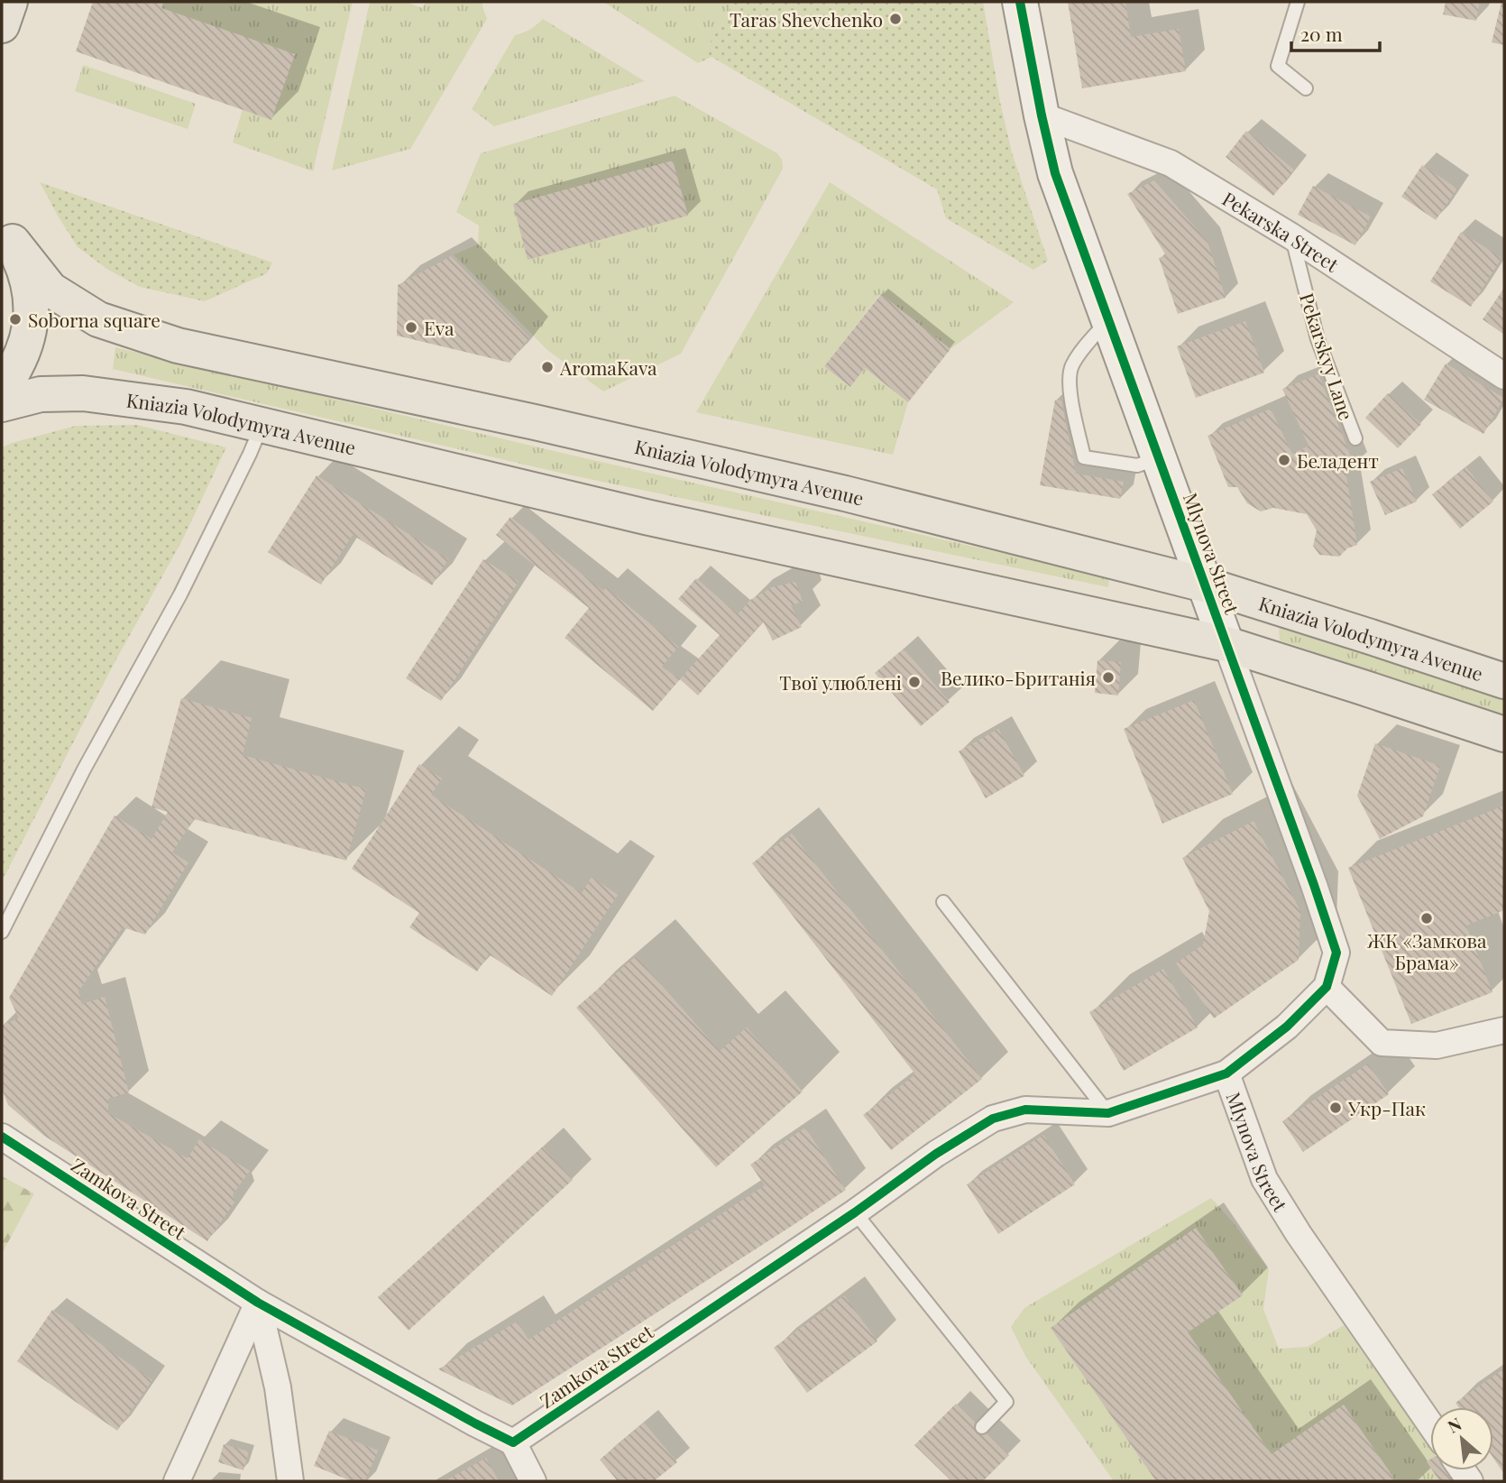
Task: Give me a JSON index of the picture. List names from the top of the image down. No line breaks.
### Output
{"streets":{"main road":["Kniazia Volodymyra Avenue"],"street":["Pekarska Street","Mlynova Street","Zamkova Street"],"lane":["Pekarskyy Lane"]},"crossings":[["Pekarska Street","Pekarskyy Lane"],["Pekarska Street","Mlynova Street"],["Kniazia Volodymyra Avenue","Mlynova Street"],["Mlynova Street","Zamkova Street"]],"places":["Taras Shevchenko","Soborna square","Eva","AromaKava","Беладент","Велико-Британія","Твої улюблені","ЖК «Замкова Брама»","Укр-Пак"],"scale_bar":"20 m","north":"top left"}
